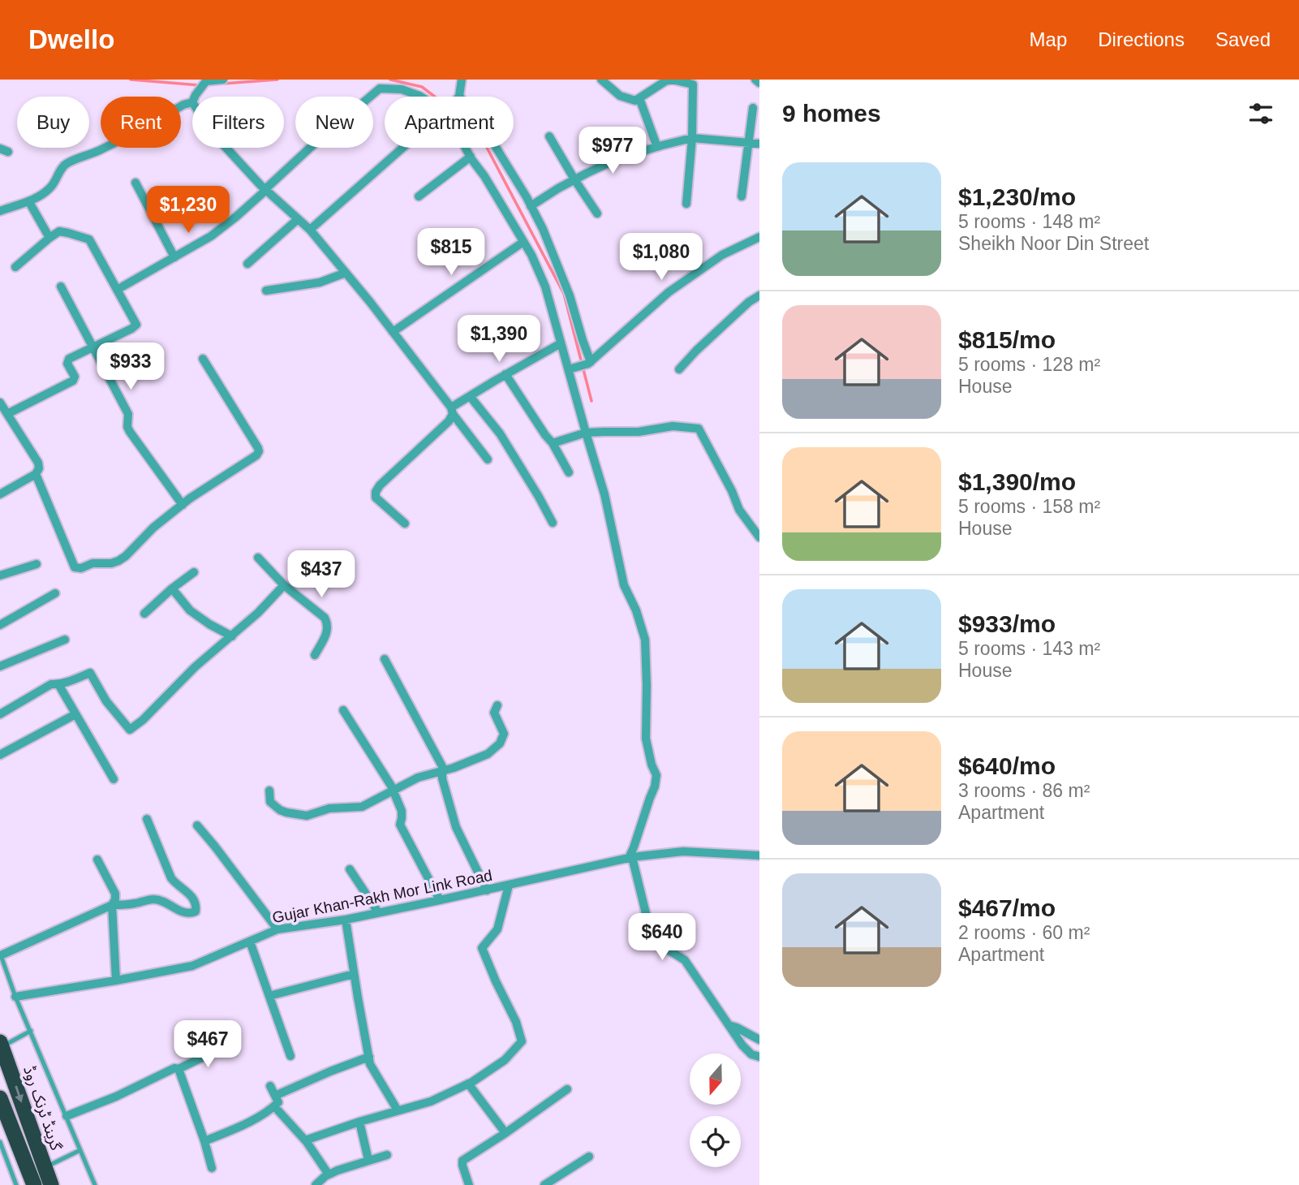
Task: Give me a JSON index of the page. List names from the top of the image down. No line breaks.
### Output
{"streets":{"highway":["گرینڈ ٹرنک روڈ"],"street":["Gujar Khan-Rakh Mor Link Road"]},"north":"bottom","page":{"header":"Dwello","nav":["Map","Directions","Saved"],"heading":"9 homes","chip":["Buy","Rent","Filters","New","Apartment"],"price":["$977","$1,230","$815","$1,080","$1,390","$933","$437","$640","$467"],"list":[{"name":"$1,230/mo","note":"5 rooms · 148 m² · Sheikh Noor Din Street"},{"name":"$815/mo","note":"5 rooms · 128 m² · House"},{"name":"$1,390/mo","note":"5 rooms · 158 m² · House"},{"name":"$933/mo","note":"5 rooms · 143 m² · House"},{"name":"$640/mo","note":"3 rooms · 86 m² · Apartment"},{"name":"$467/mo","note":"2 rooms · 60 m² · Apartment"}]}}
